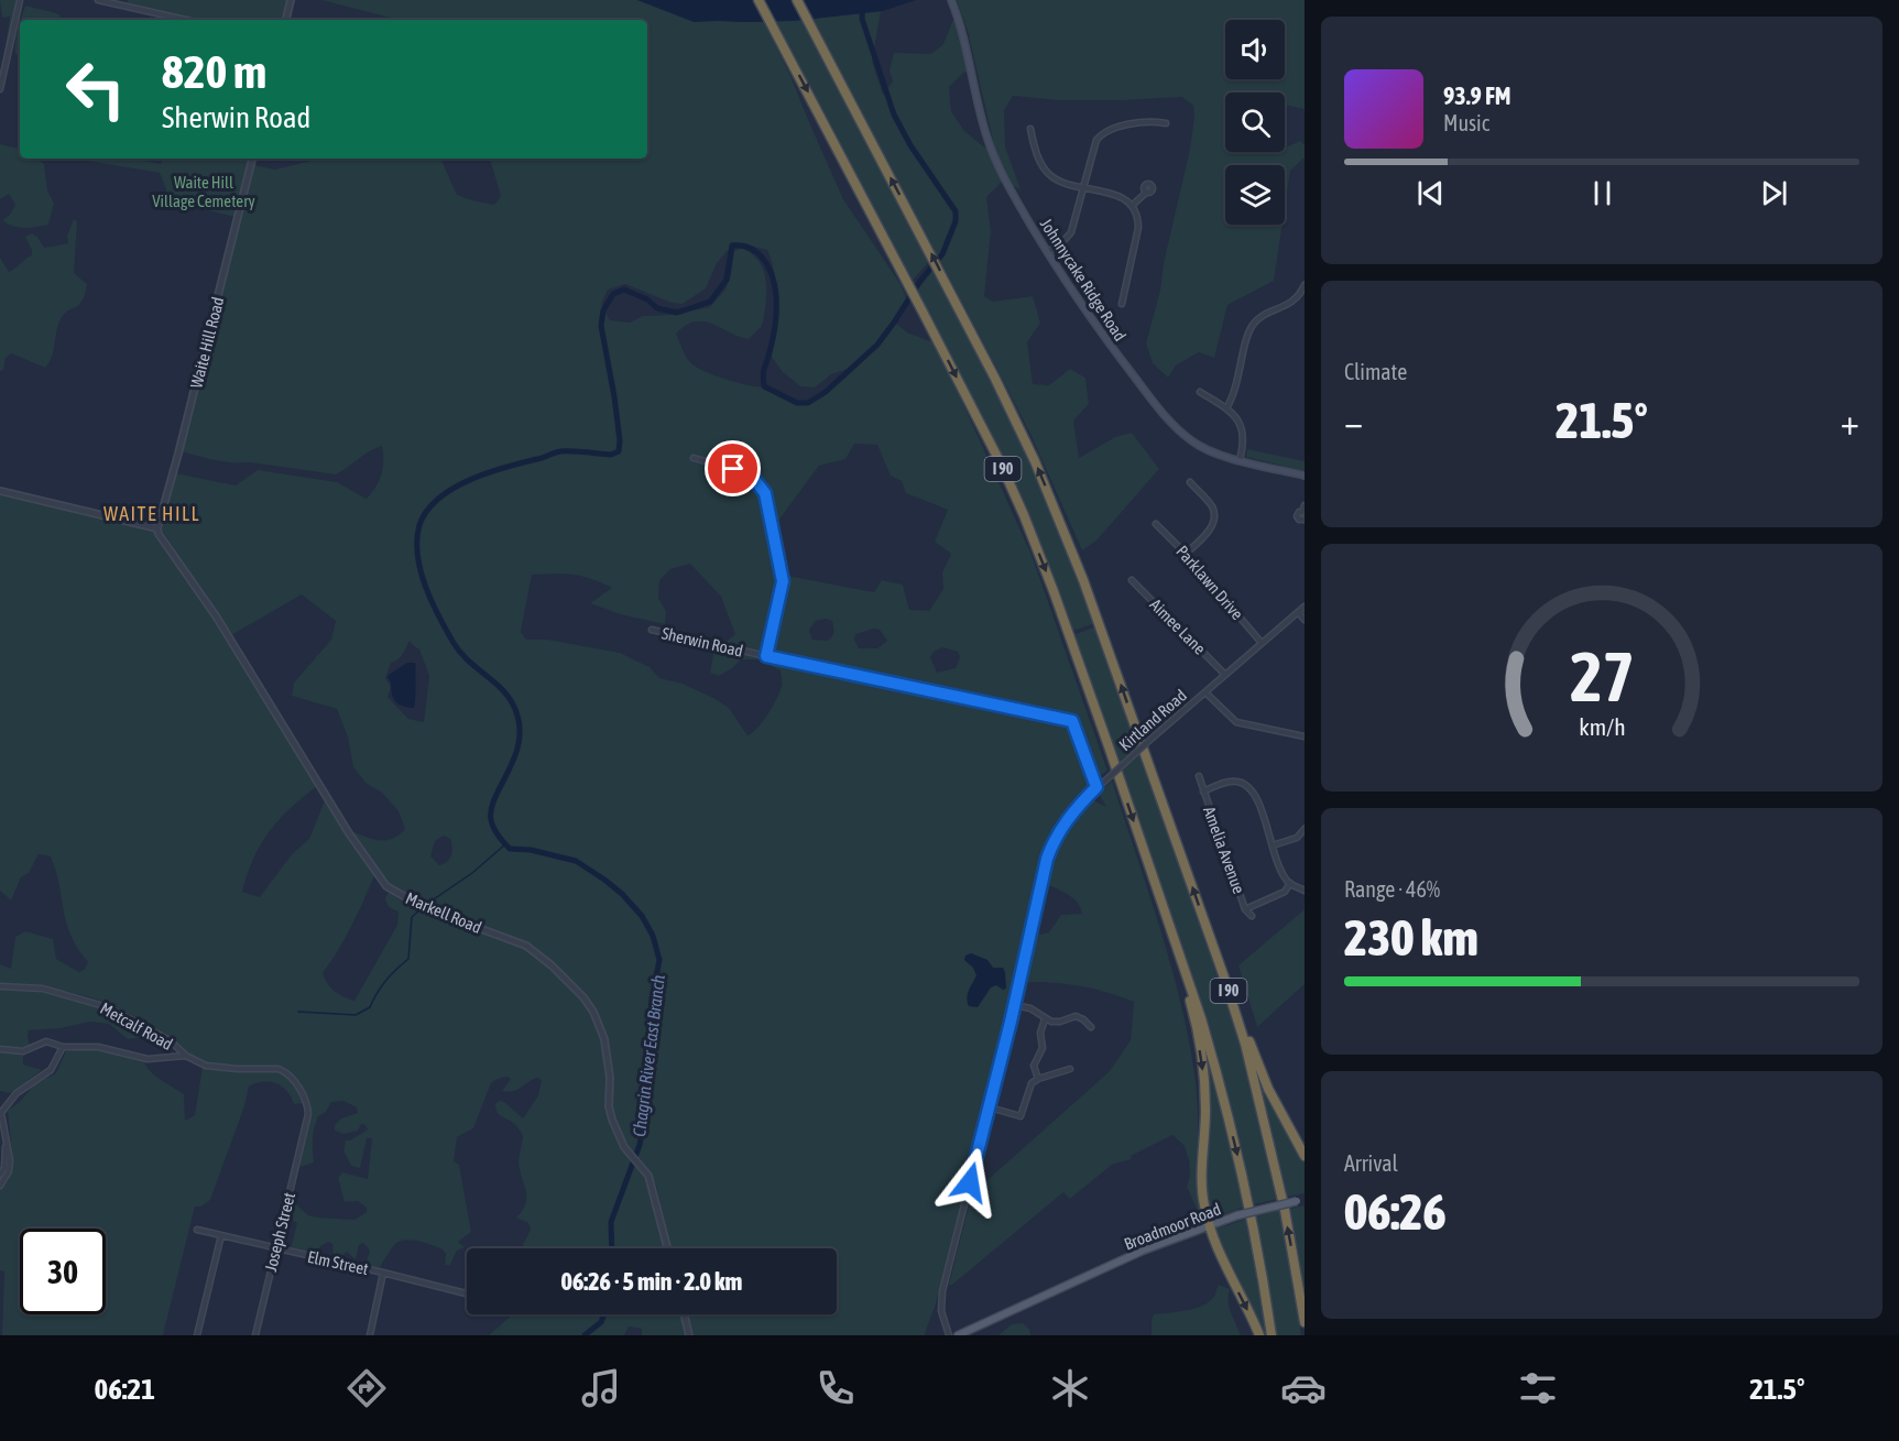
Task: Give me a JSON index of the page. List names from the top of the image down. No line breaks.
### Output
{"streets":{"highway":["I 90"],"main road":["Johnnycake Ridge Road","Broadmoor Road"],"street":["Waite Hill Road","Parklawn Drive","Aimee Lane","Sherwin Road","Kirtland Road","Amelia Avenue","Markell Road","Metcalf Road","Joseph Street","Elm Street"]},"crossings":[["Waite Hill Road","Markell Road"],["Parklawn Drive","Kirtland Road"],["Aimee Lane","Kirtland Road"],["Sherwin Road","Kirtland Road"],["Metcalf Road","Joseph Street"],["Joseph Street","Elm Street"]],"districts":["WAITE HILL"],"water":["Chagrin River East Branch"],"parks":["Waite Hill Village Cemetery"],"page":{"turn":["820 m","Sherwin Road"],"song":["93.9 FM","Music"],"tile":["Climate",["Range · 46%","230 km"],["Arrival","06:26"]],"heat":["−","21.5°","+"],"limit":"30","trip":"06:26 · 5 min · 2.0 km","tabs":["06:21","21.5°"],"gauge":["27","km/h"]}}
